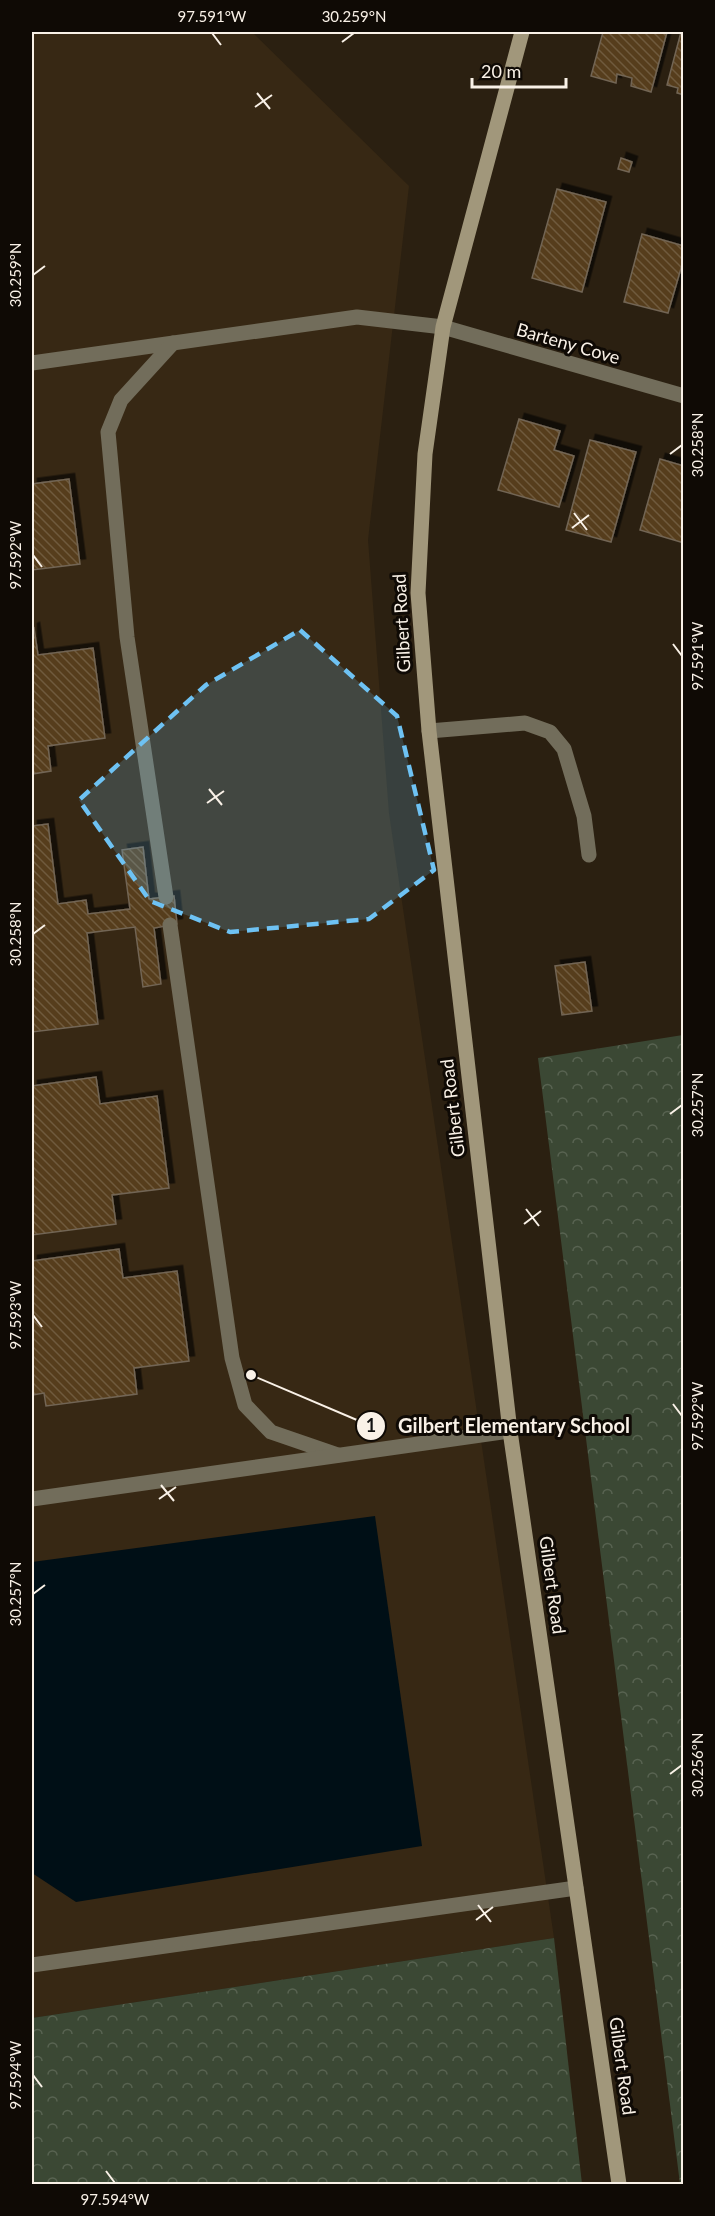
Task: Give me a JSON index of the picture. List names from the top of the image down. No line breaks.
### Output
{"streets":{"street":["Barteny Cove","Gilbert Road"]},"crossings":[["Barteny Cove","Gilbert Road"]],"places":["Gilbert Elementary School"],"scale_bar":"20 m","coordinates":["97.591°W","30.259°N","30.258°N","97.592°W","30.257°N","97.593°W","30.256°N","97.594°W"]}
